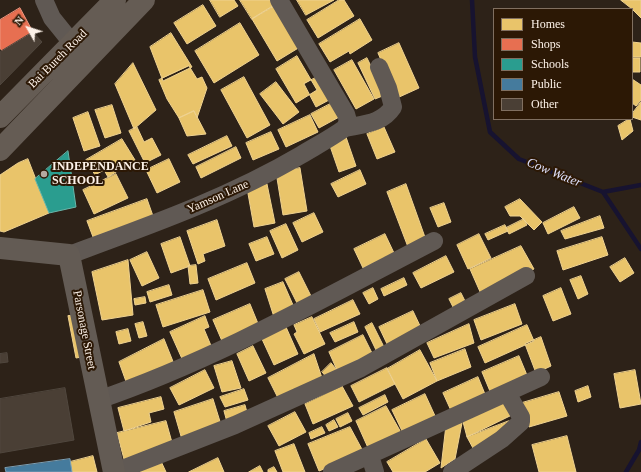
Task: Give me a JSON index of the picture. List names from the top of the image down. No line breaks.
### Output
{"streets":{"highway":["Bai Bureh Road"],"main road":["Parsonage Street"],"street":["Yamson Lane"]},"crossings":[["Yamson Lane","Parsonage Street"]],"water":["Cow Water"],"places":["INDEPENDANCE SCHOOL"],"legend":["Homes","Shops","Schools","Public","Other"],"north":"top left"}
